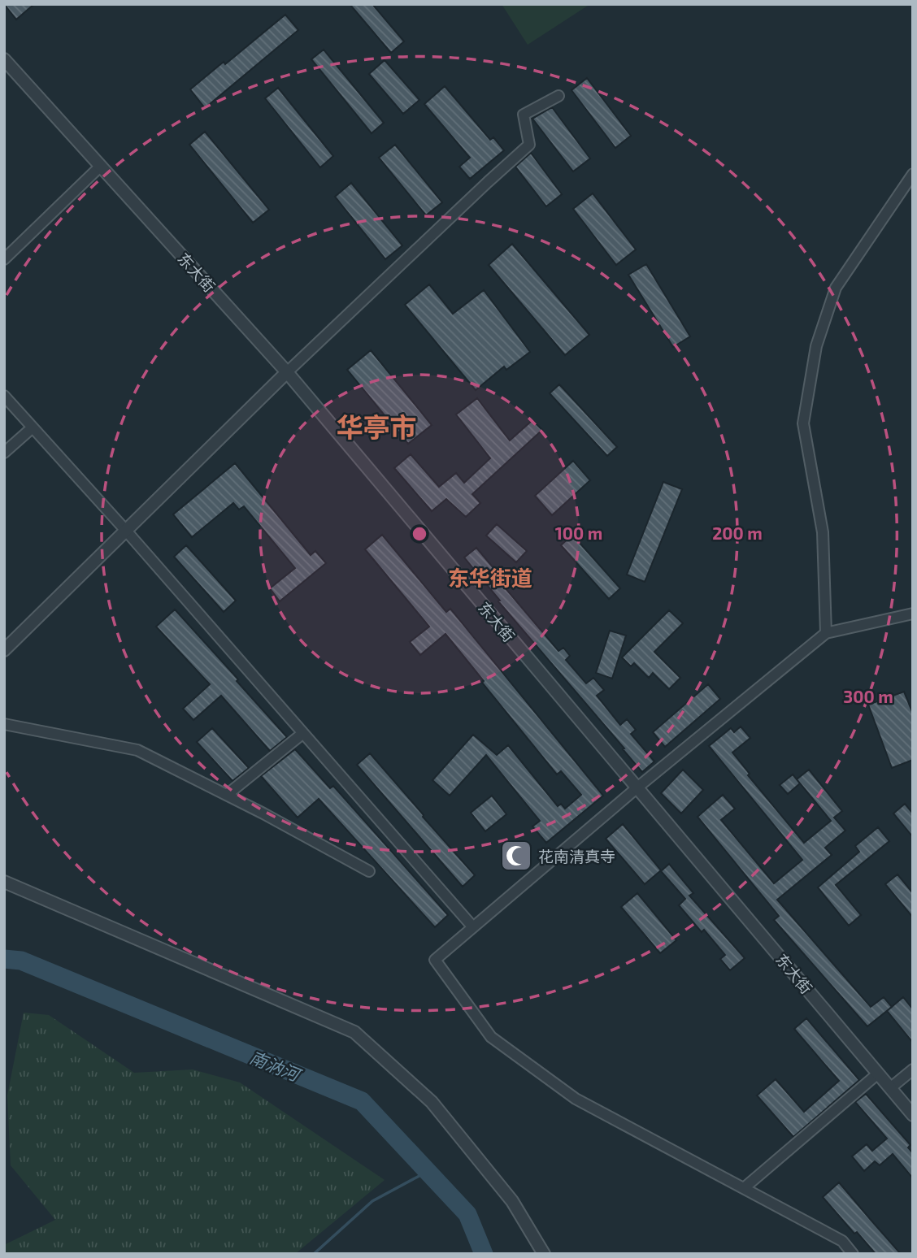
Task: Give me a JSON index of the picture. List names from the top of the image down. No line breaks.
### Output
{"streets":{"street":["东大街"]},"districts":["华亭市","东华街道"],"water":["南汭河"],"places":{"mosque":["花南清真寺"]},"rings":["100 m","200 m","300 m"]}
